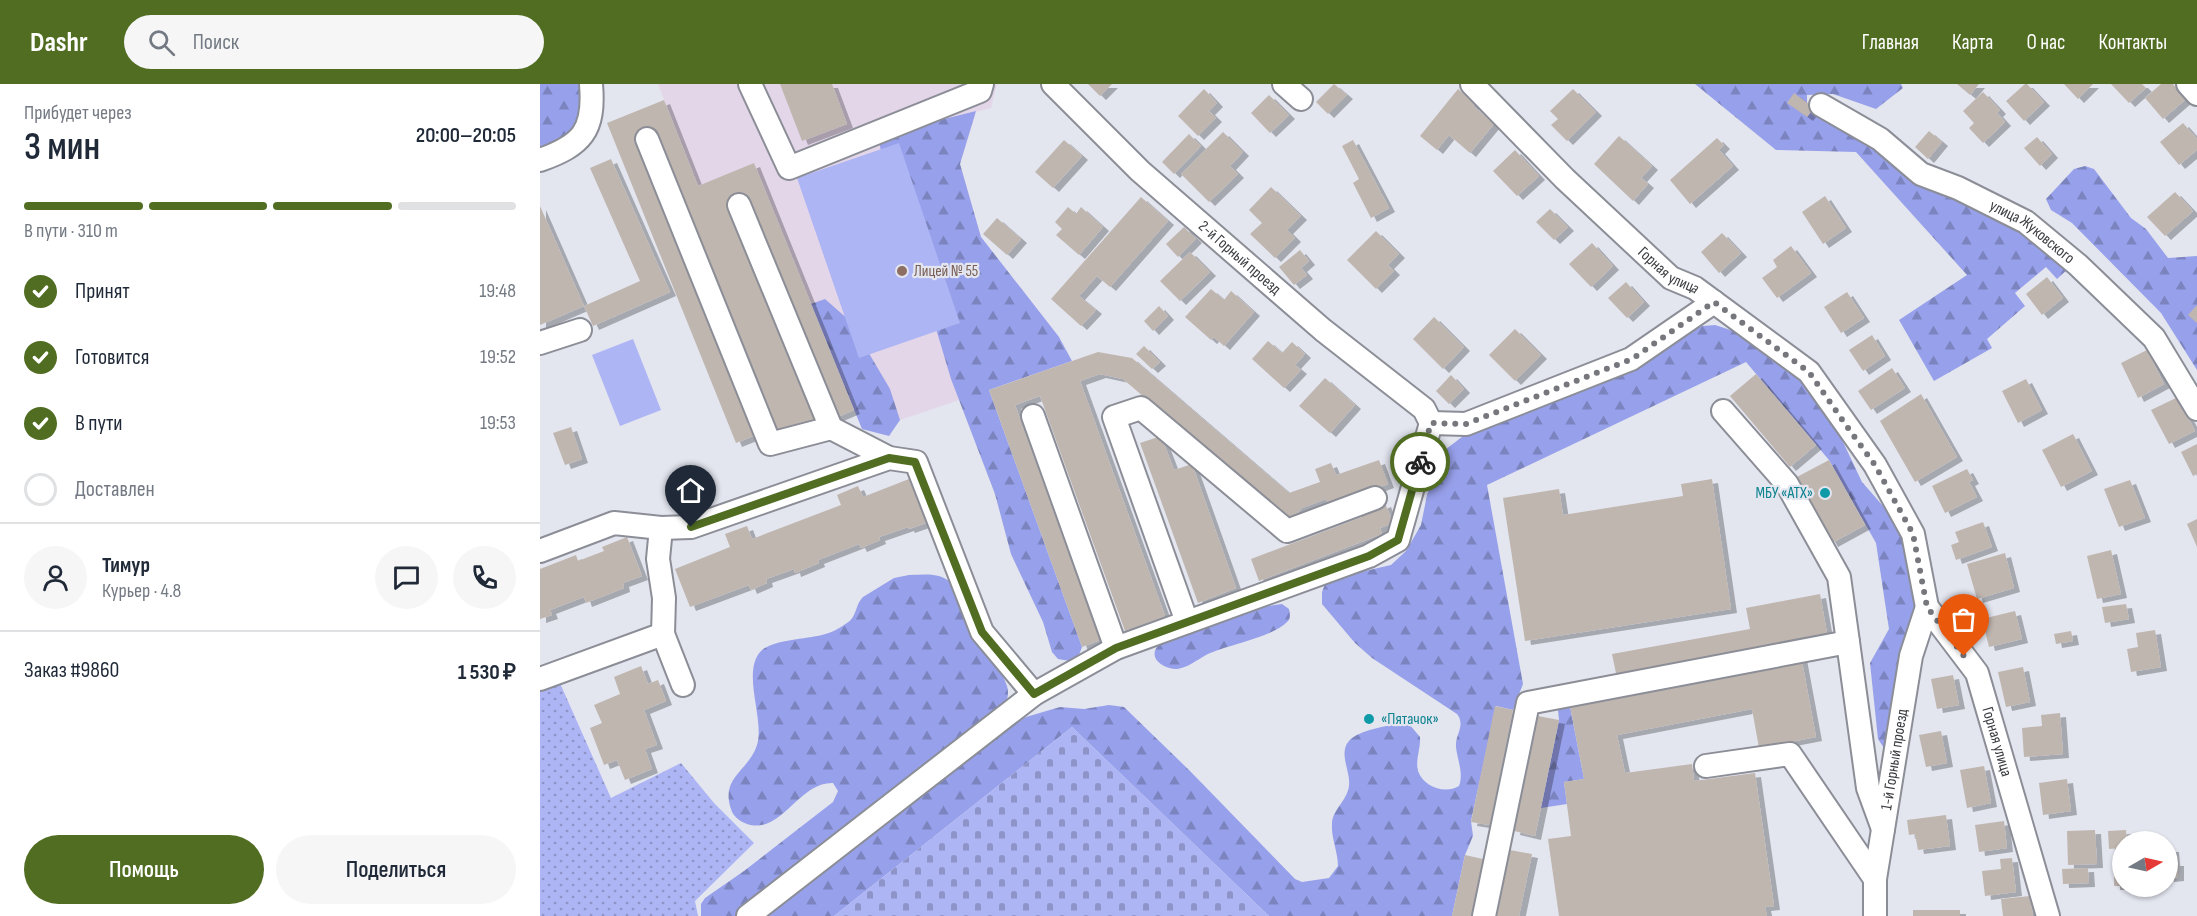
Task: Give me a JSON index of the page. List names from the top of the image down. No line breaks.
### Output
{"streets":{"street":["улица Жуковского","2-й Горный проезд","Горная улица","1-й Горный проезд"]},"crossings":[["Горная улица","1-й Горный проезд"]],"places":["Лицей № 55","МБУ «АТХ»","«Пятачок»"],"north":"right","page":{"header":"Dashr","search":"Поиск","nav":["Главная","Карта","О нас","Контакты"],"heading":["3 мин","Прибудет через","20:00–20:05"],"panel":["Тимур","Курьер · 4.8","Заказ #9860","1 530 ₽"],"bar":"В пути · 310 m","list":[["Принят","19:48"],["Готовится","19:52"],["В пути","19:53"],"Доставлен"],"buttons":["Помощь","Поделиться"]}}
